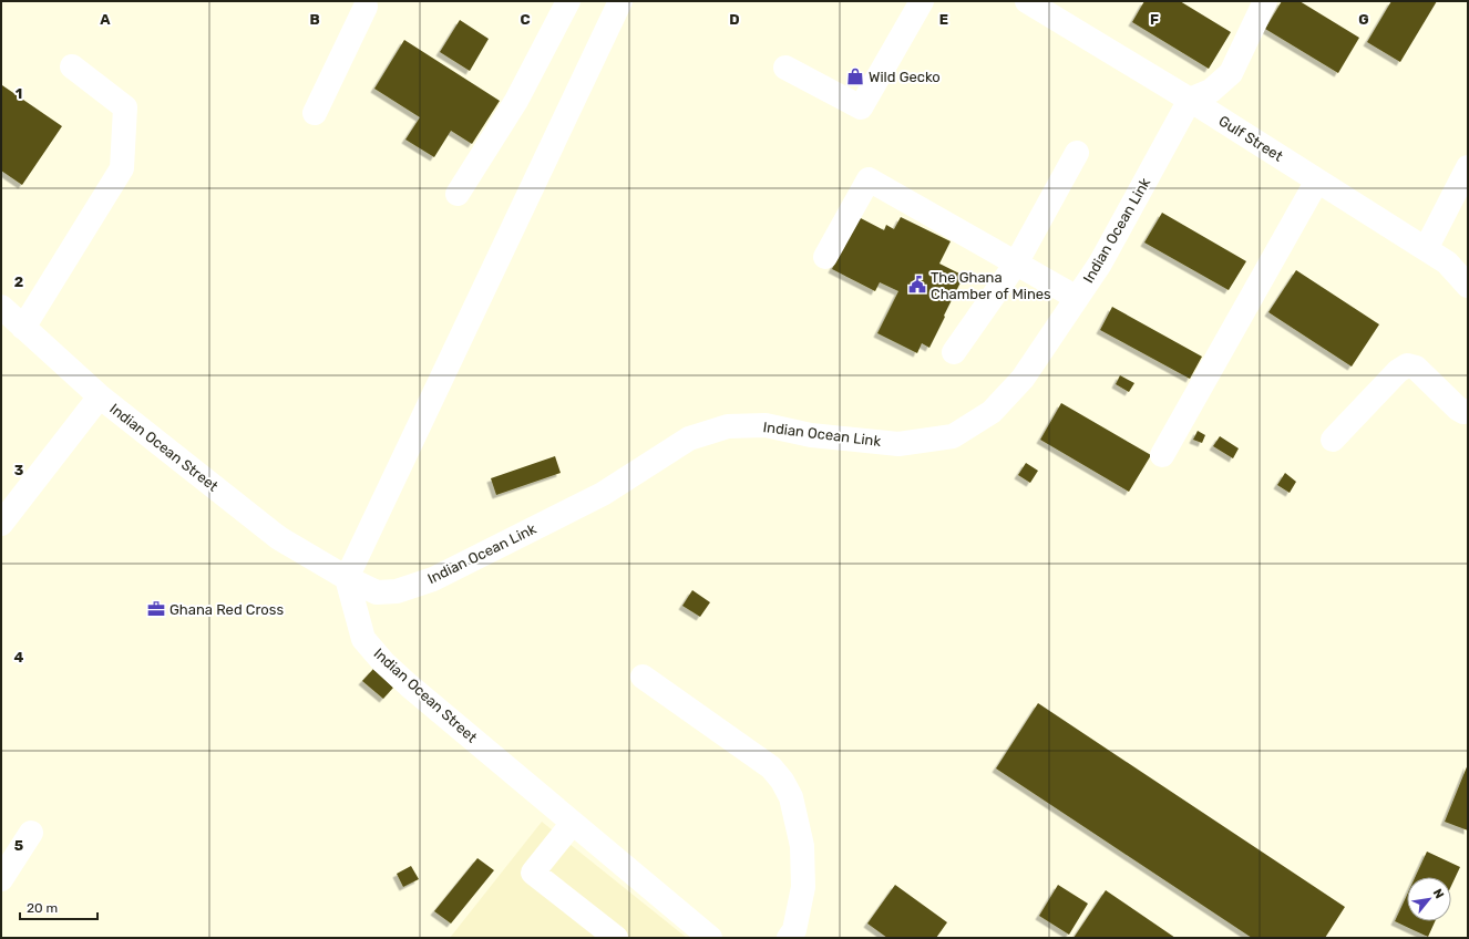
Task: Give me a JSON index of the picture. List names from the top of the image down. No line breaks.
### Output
{"streets":{"street":["Gulf Street","Indian Ocean Link","Indian Ocean Street"]},"crossings":[["Gulf Street","Indian Ocean Link"],["Indian Ocean Link","Indian Ocean Street"]],"places":{"shop":["Wild Gecko"],"public building":["The Ghana Chamber of Mines"],"office":["Ghana Red Cross"]},"scale_bar":"20 m","north":"top right","grid":{"columns":["A","B","C","D","E","F","G"],"rows":["1","2","3","4","5"]}}
